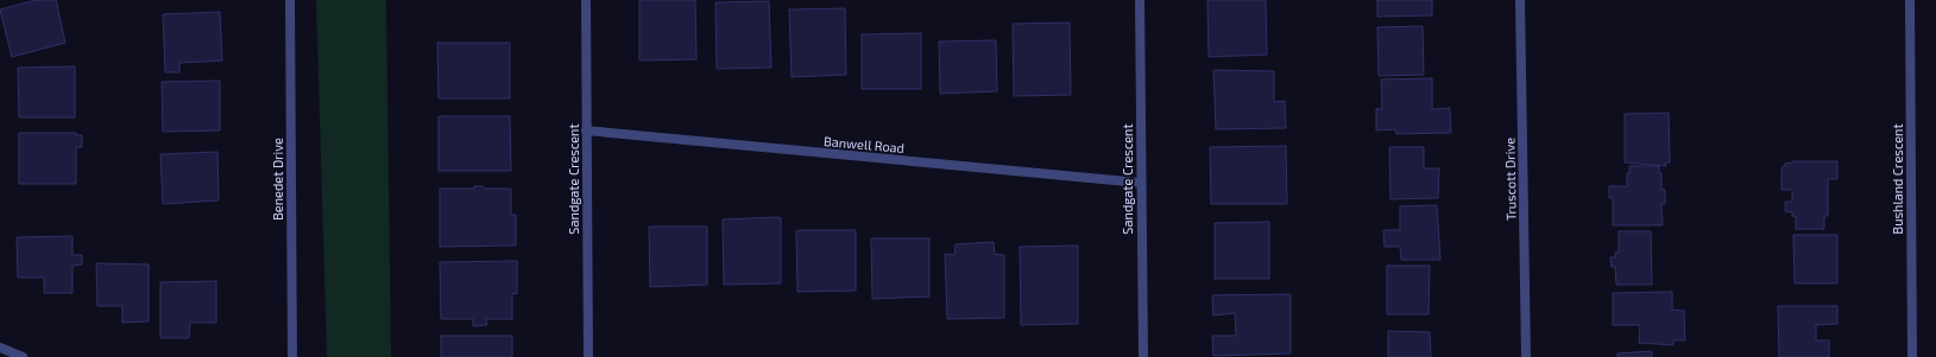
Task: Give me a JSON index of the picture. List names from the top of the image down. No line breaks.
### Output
{"streets":{"street":["Banwell Road","Benedet Drive","Sandgate Crescent","Truscott Drive","Bushland Crescent"]},"crossings":[["Banwell Road","Sandgate Crescent"]]}
